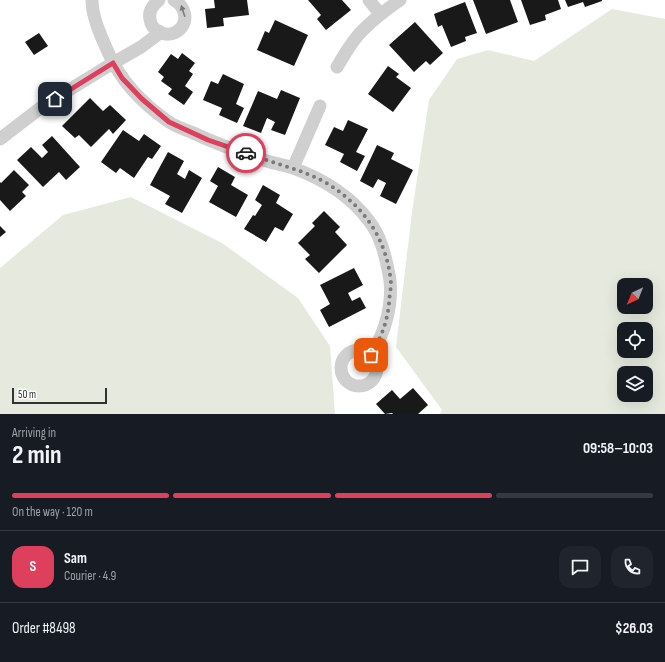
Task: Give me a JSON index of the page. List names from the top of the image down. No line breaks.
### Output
{"scale_bar":"50 m","north":"bottom left","page":{"scale":"50 m","heading":["2 min","Arriving in","09:58–10:03"],"panel":["Sam","Courier · 4.9","Order #8498","$26.03"],"bar":"On the way · 120 m","round":"S"}}
